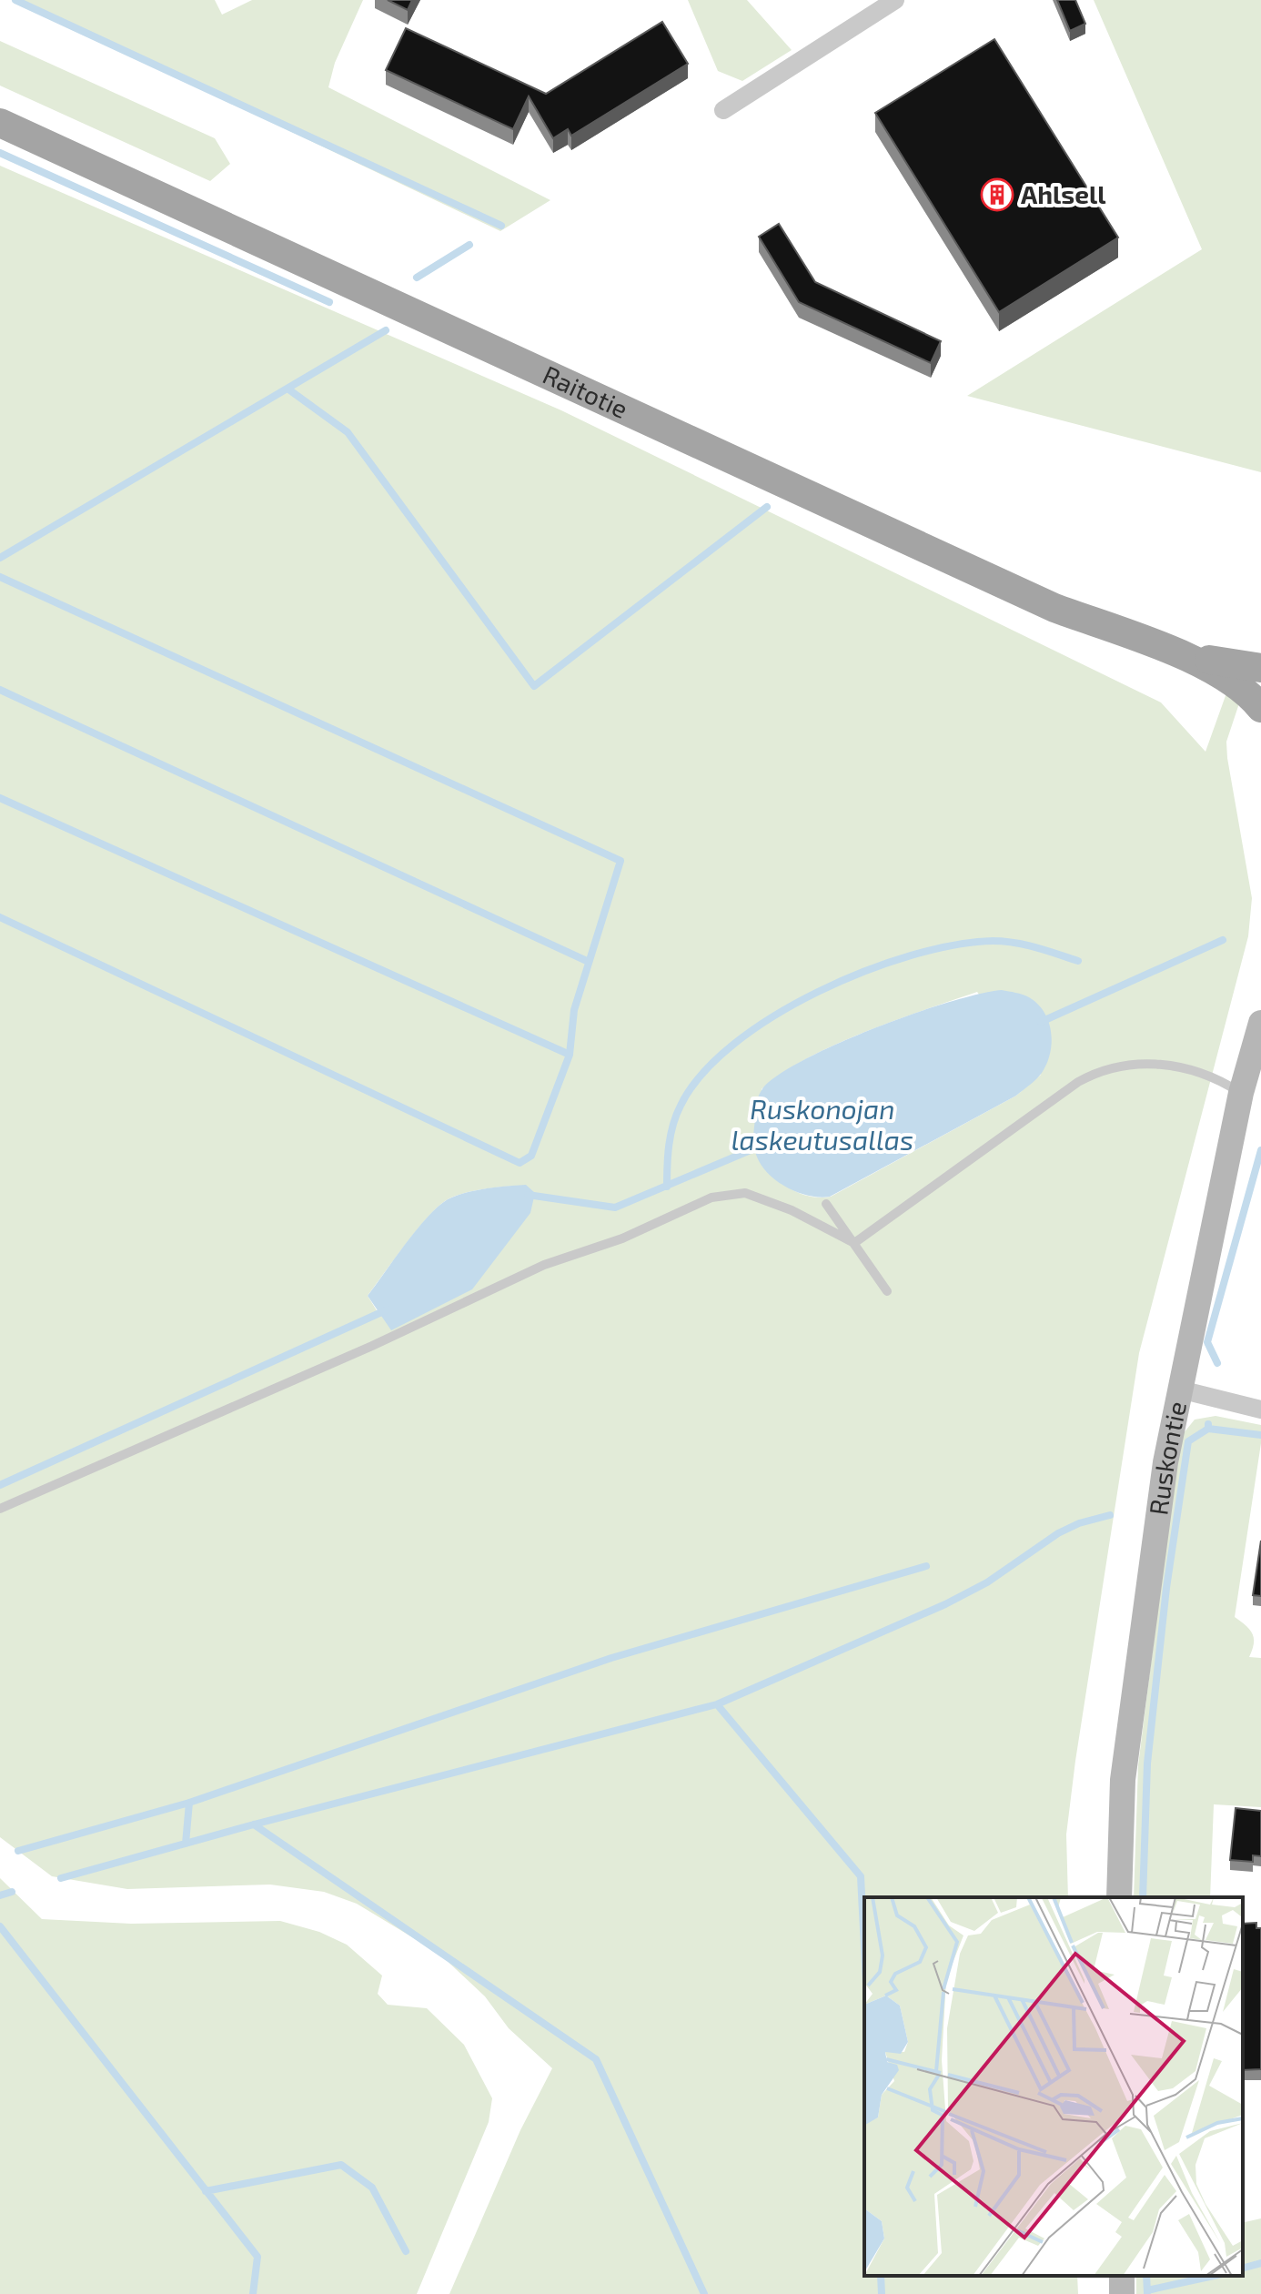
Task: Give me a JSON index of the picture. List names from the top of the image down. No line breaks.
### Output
{"streets":{"main road":["Raitotie","Ruskontie"]},"water":["Ruskonojan laskeutusallas"],"places":{"building":["Ahlsell"]}}
